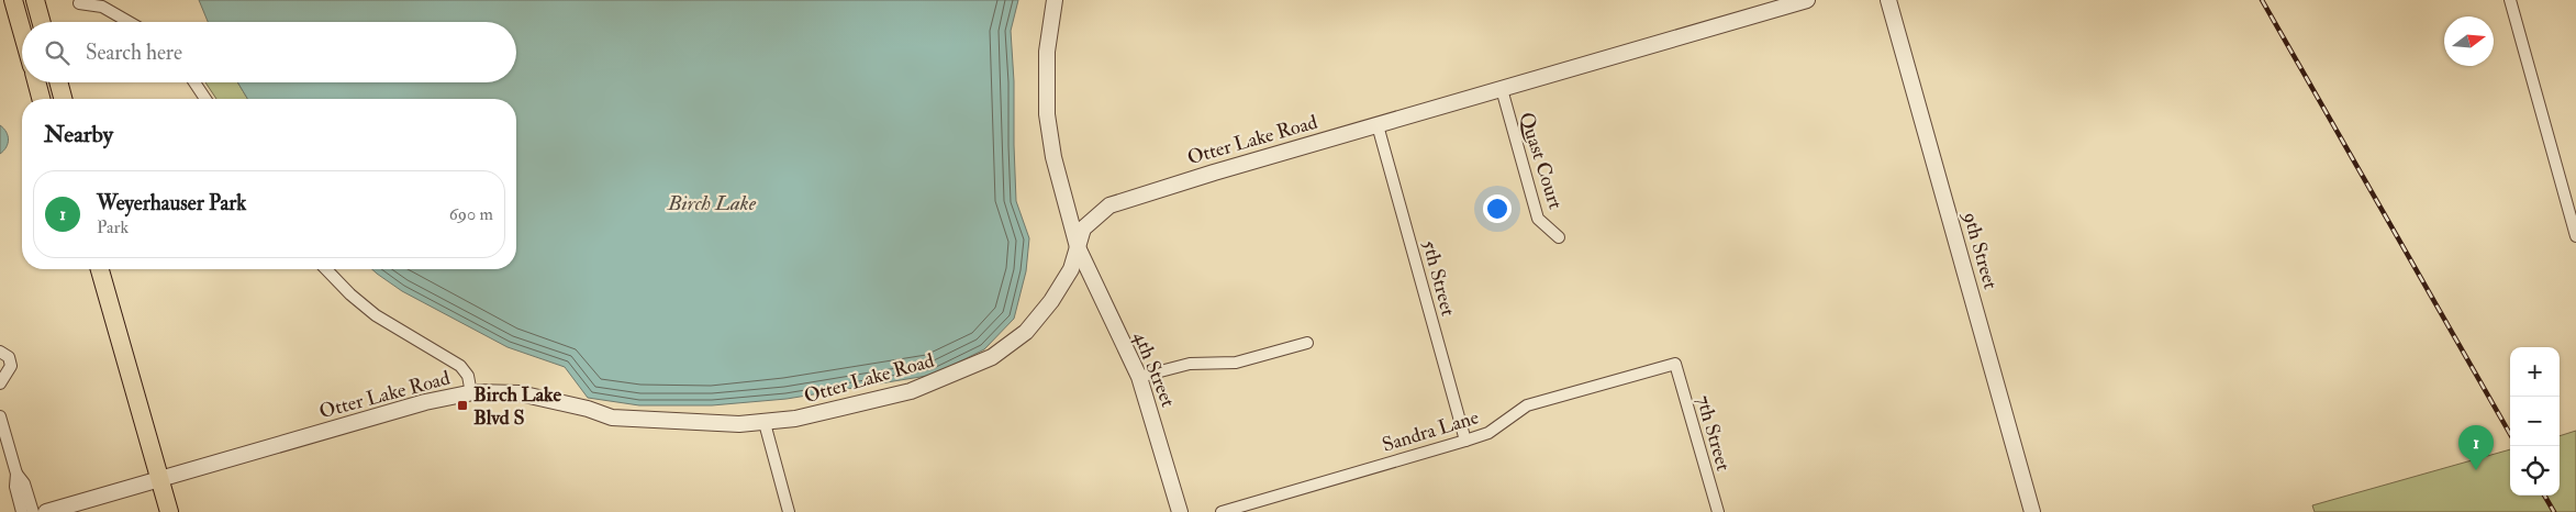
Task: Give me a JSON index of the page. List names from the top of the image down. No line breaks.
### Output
{"streets":{"street":["Otter Lake Road","Quast Court","9th Street","5th Street","4th Street","Sandra Lane","7th Street"]},"crossings":[["Otter Lake Road","Quast Court"],["Otter Lake Road","5th Street"],["Otter Lake Road","4th Street"],["5th Street","Sandra Lane"],["Sandra Lane","7th Street"]],"water":["Birch Lake"],"places":{"transit":["Birch Lake Blvd S"]},"north":"right","page":{"search":"Search here","heading":"Nearby","list":[{"mark":"1","name":"Weyerhauser Park","note":"Park","value":"690 m"}],"map_buttons":["+","−"],"pins":"1"}}
